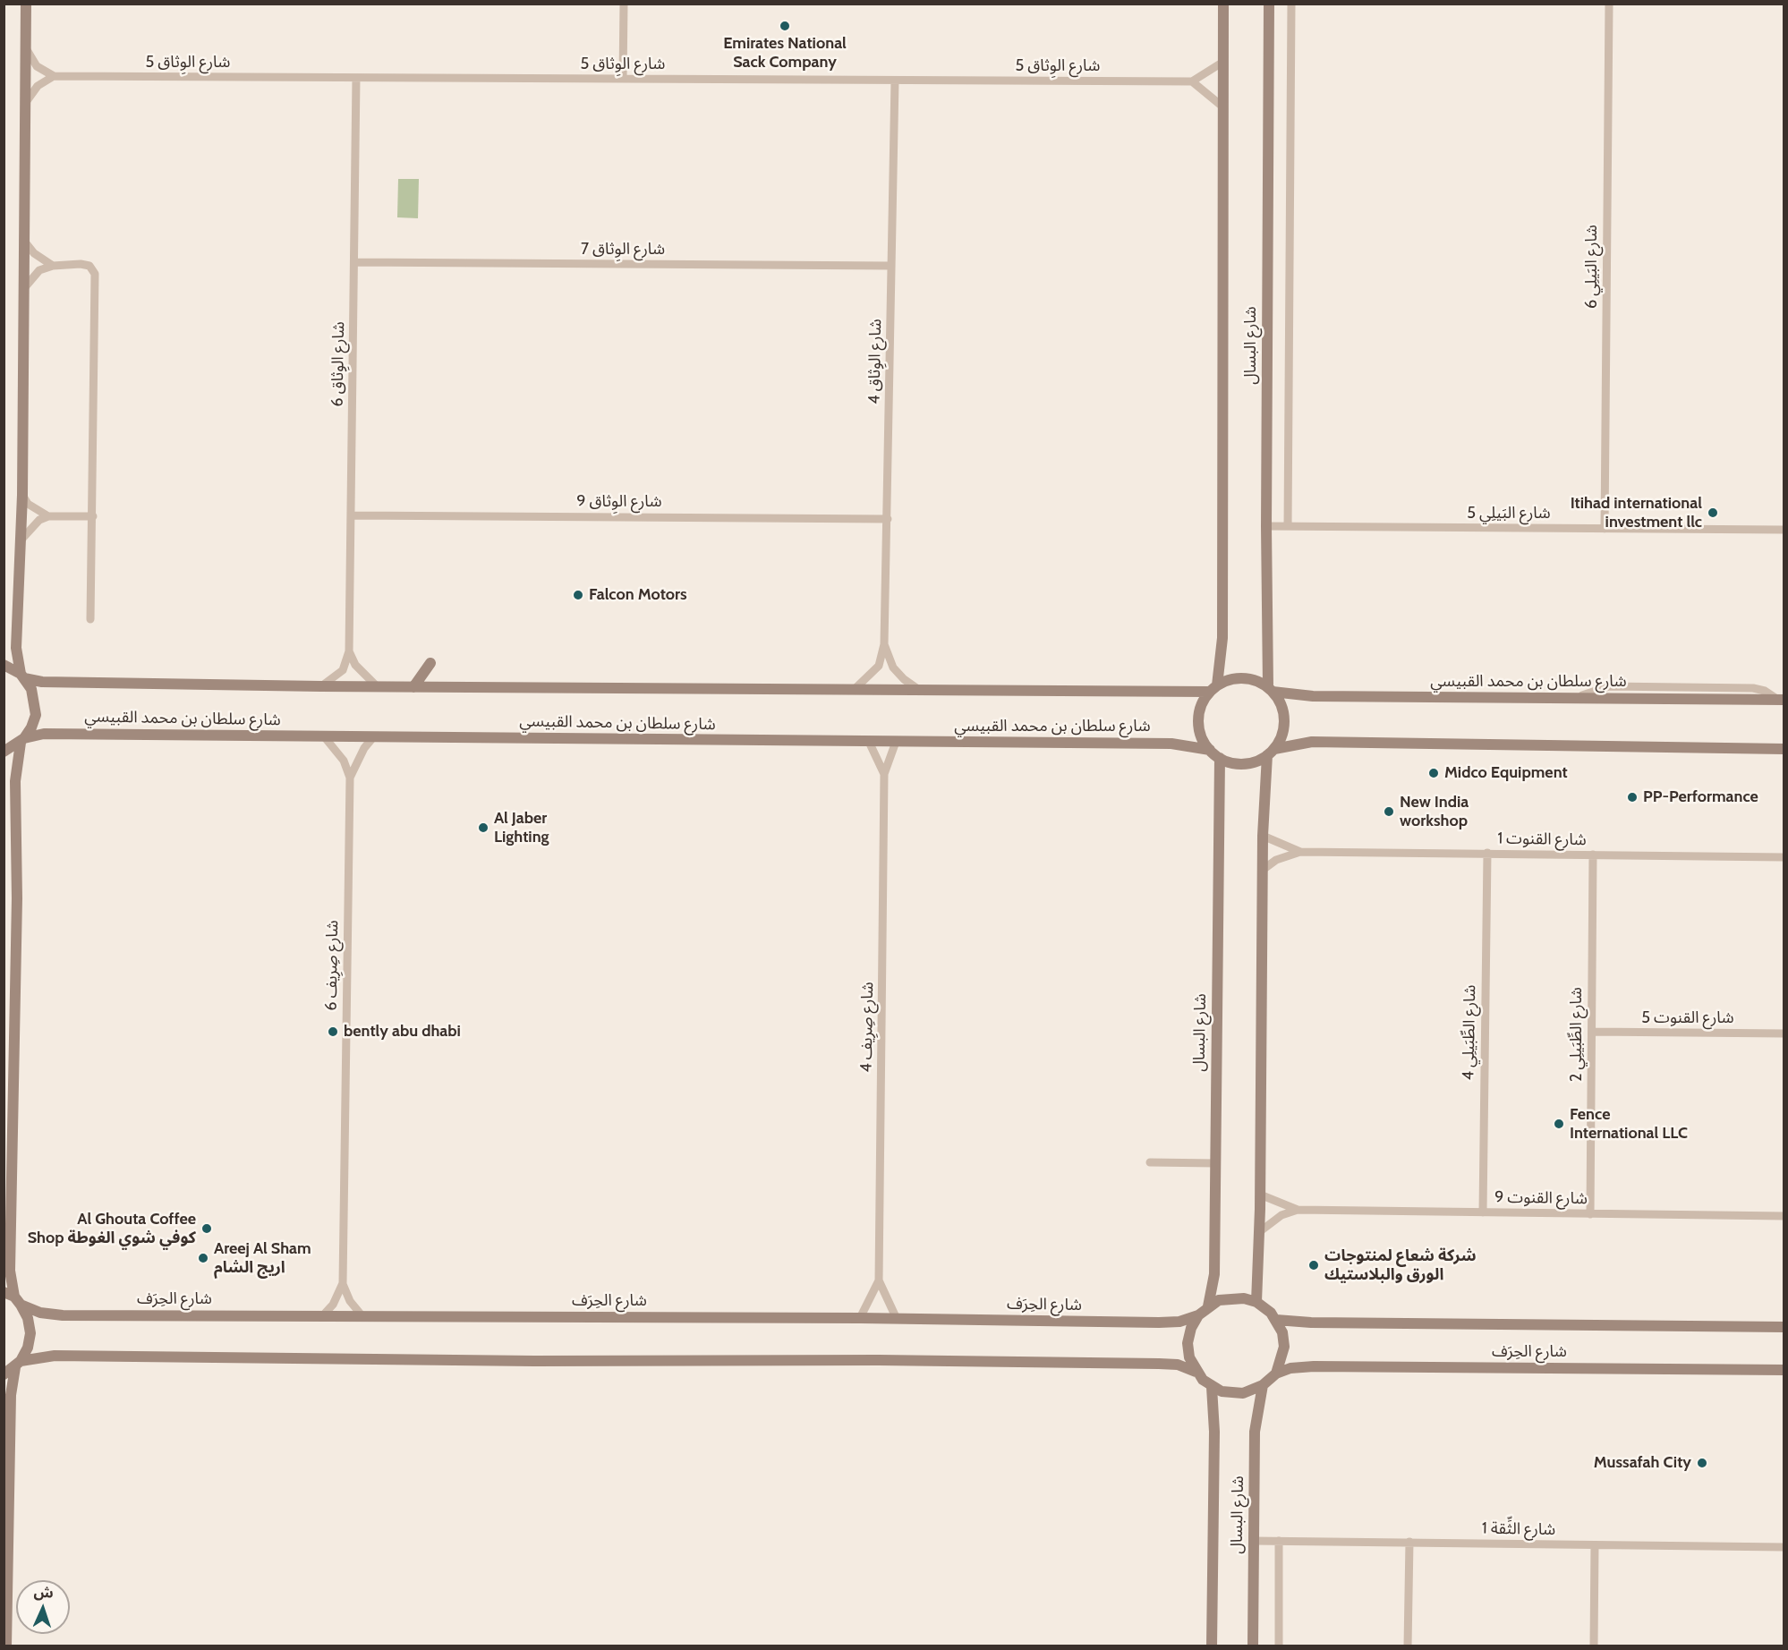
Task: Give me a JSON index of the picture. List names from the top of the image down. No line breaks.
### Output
{"streets":{"street":["شارع الوِثاق 5","شارع الوِثاق 7","شارع البَيلِي 6","شارع البسال","شارع الوِثاق 4","شارع الوِثاق 6","شارع الوِثاق 9","شارع البَيلِي 5","شارع سلطان بن محمد القبيسي","شارع القنوت 1","شارع صِرِيف 6","شارع القنوت 5","شارع صِرِيف 4","شارع الطِّبَيلِي 4","شارع الطِّبَيلِي 2","شارع القنوت 9","شارع الحِرَف","شارع الثِّقة 1"]},"crossings":[["شارع الوِثاق 5","شارع الوِثاق 4"],["شارع الوِثاق 5","شارع الوِثاق 6"],["شارع الوِثاق 7","شارع الوِثاق 4"],["شارع الوِثاق 7","شارع الوِثاق 6"],["شارع البَيلِي 6","شارع البَيلِي 5"],["شارع البسال","شارع البَيلِي 5"],["شارع البسال","شارع سلطان بن محمد القبيسي"],["شارع البسال","شارع الحِرَف"],["شارع البسال","شارع الثِّقة 1"],["شارع الوِثاق 4","شارع الوِثاق 9"],["شارع الوِثاق 4","شارع سلطان بن محمد القبيسي"],["شارع الوِثاق 6","شارع الوِثاق 9"],["شارع الوِثاق 6","شارع سلطان بن محمد القبيسي"],["شارع سلطان بن محمد القبيسي","شارع صِرِيف 6"],["شارع سلطان بن محمد القبيسي","شارع صِرِيف 4"],["شارع القنوت 1","شارع الطِّبَيلِي 4"],["شارع القنوت 1","شارع الطِّبَيلِي 2"],["شارع صِرِيف 6","شارع الحِرَف"],["شارع القنوت 5","شارع الطِّبَيلِي 2"],["شارع صِرِيف 4","شارع الحِرَف"],["شارع الطِّبَيلِي 4","شارع القنوت 9"],["شارع الطِّبَيلِي 2","شارع القنوت 9"]],"places":["Emirates National Sack Company","Itihad international investment llc","Falcon Motors","Midco Equipment","PP-Performance","New India workshop","Al Jaber Lighting","bently abu dhabi","Fence International LLC","Al Ghouta Coffee Shop كوفي شوي الغوطة","Areej Al Sham اريج الشام","شركة شعاع لمنتوجات الورق والبلاستيك","Mussafah City"],"north":"top"}
